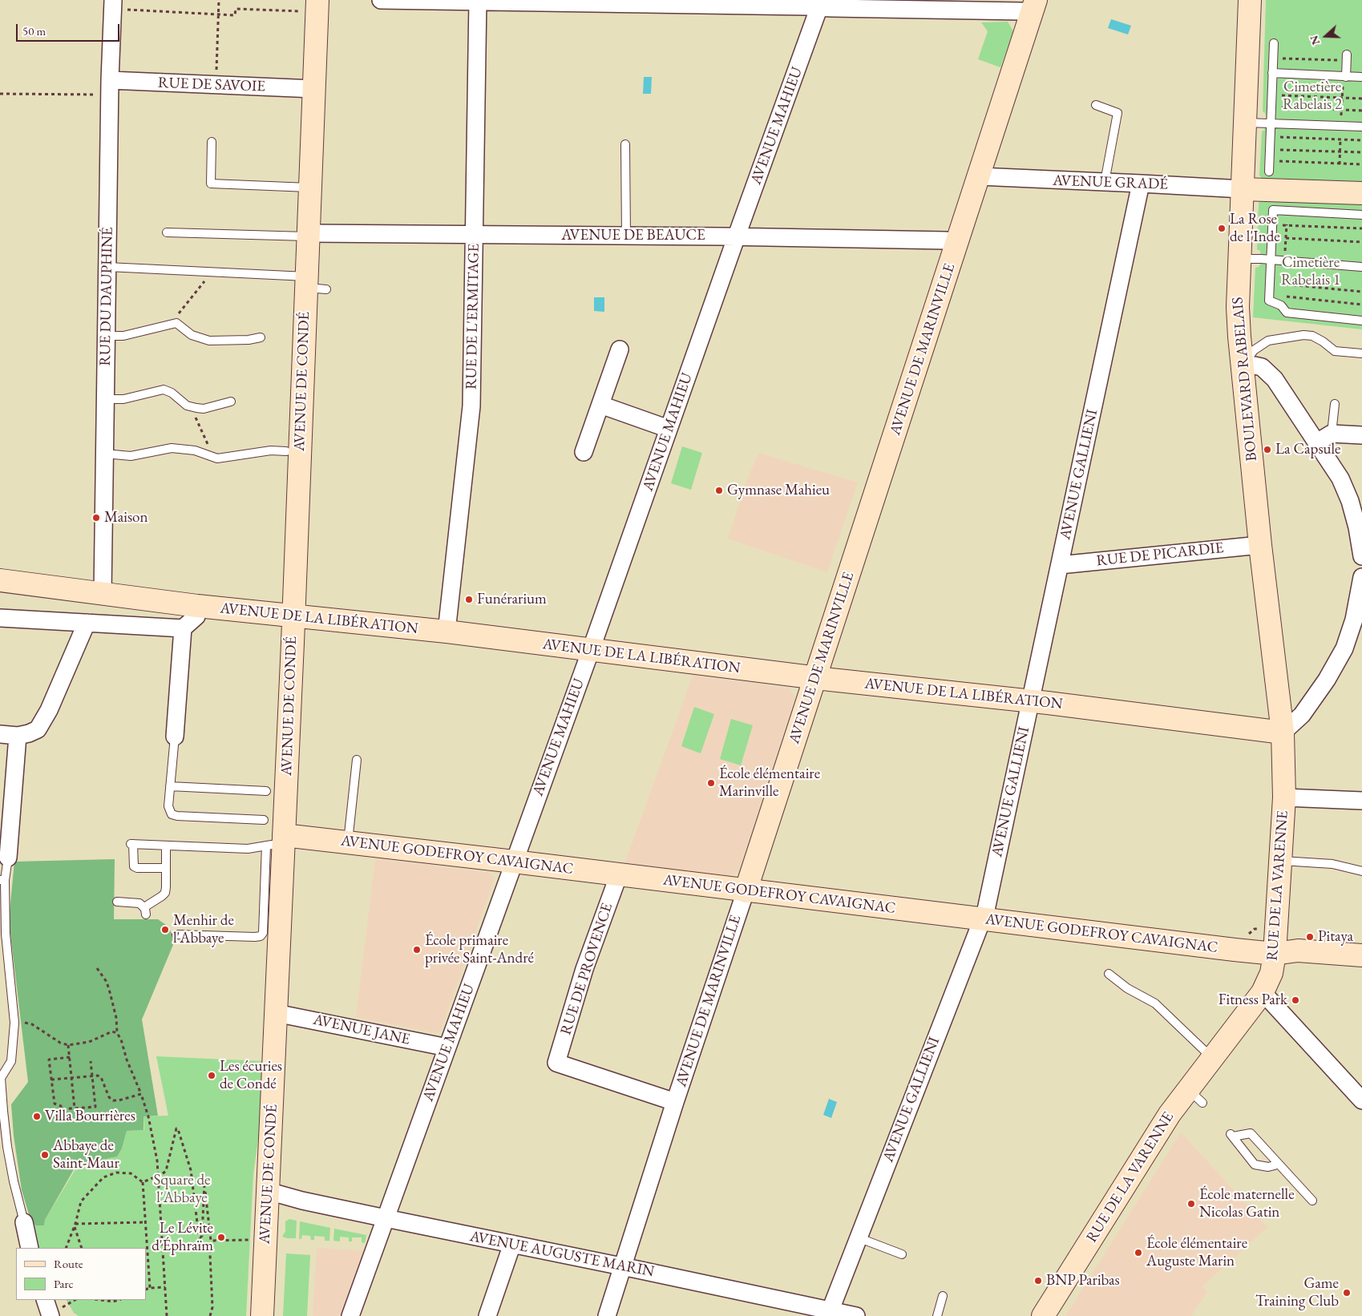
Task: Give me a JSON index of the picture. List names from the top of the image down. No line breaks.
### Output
{"streets":{"main road":["AVENUE DE MARINVILLE","BOULEVARD RABELAIS","AVENUE DE CONDÉ","AVENUE DE LA LIBÉRATION","AVENUE GODEFROY CAVAIGNAC","RUE DE LA VARENNE"],"street":["RUE DE SAVOIE","AVENUE MAHIEU","AVENUE GRADÉ","AVENUE DE BEAUCE","RUE DU DAUPHINÉ","RUE DE L'ERMITAGE","AVENUE GALLIENI","RUE DE PICARDIE","RUE DE PROVENCE","AVENUE JANE","AVENUE AUGUSTE MARIN"]},"crossings":[["RUE DE SAVOIE","RUE DU DAUPHINÉ"],["RUE DE SAVOIE","AVENUE DE CONDÉ"],["AVENUE MAHIEU","AVENUE DE BEAUCE"],["AVENUE MAHIEU","AVENUE DE LA LIBÉRATION"],["AVENUE MAHIEU","AVENUE GODEFROY CAVAIGNAC"],["AVENUE MAHIEU","AVENUE JANE"],["AVENUE MAHIEU","AVENUE AUGUSTE MARIN"],["AVENUE GRADÉ","AVENUE DE MARINVILLE"],["AVENUE GRADÉ","BOULEVARD RABELAIS"],["AVENUE GRADÉ","AVENUE GALLIENI"],["AVENUE DE BEAUCE","RUE DE L'ERMITAGE"],["AVENUE DE BEAUCE","AVENUE DE MARINVILLE"],["AVENUE DE BEAUCE","AVENUE DE CONDÉ"],["RUE DU DAUPHINÉ","AVENUE DE LA LIBÉRATION"],["RUE DE L'ERMITAGE","AVENUE DE LA LIBÉRATION"],["AVENUE DE MARINVILLE","AVENUE DE LA LIBÉRATION"],["AVENUE DE MARINVILLE","AVENUE GODEFROY CAVAIGNAC"],["AVENUE DE MARINVILLE","RUE DE PROVENCE"],["AVENUE DE MARINVILLE","AVENUE AUGUSTE MARIN"],["BOULEVARD RABELAIS","RUE DE PICARDIE"],["BOULEVARD RABELAIS","AVENUE DE LA LIBÉRATION"],["BOULEVARD RABELAIS","RUE DE LA VARENNE"],["AVENUE DE CONDÉ","AVENUE DE LA LIBÉRATION"],["AVENUE DE CONDÉ","AVENUE GODEFROY CAVAIGNAC"],["AVENUE DE CONDÉ","AVENUE JANE"],["AVENUE DE CONDÉ","AVENUE AUGUSTE MARIN"],["AVENUE GALLIENI","RUE DE PICARDIE"],["AVENUE GALLIENI","AVENUE DE LA LIBÉRATION"],["AVENUE GALLIENI","AVENUE GODEFROY CAVAIGNAC"],["AVENUE GALLIENI","AVENUE AUGUSTE MARIN"],["AVENUE DE LA LIBÉRATION","RUE DE LA VARENNE"],["AVENUE GODEFROY CAVAIGNAC","RUE DE LA VARENNE"],["AVENUE GODEFROY CAVAIGNAC","RUE DE PROVENCE"]],"parks":["Cimetière Rabelais 2","Cimetière Rabelais 1","Square de l'Abbaye"],"places":["La Rose de l'Inde","La Capsule","Gymnase Mahieu","Maison","Funérarium","École élémentaire Marinville","Menhir de l'Abbaye","Pitaya","École primaire privée Saint-André","Fitness Park","Les écuries de Condé","Villa Bourrières","Abbaye de Saint-Maur","École maternelle Nicolas Gatin","Le Lévite d'Éphraïm","École élémentaire Auguste Marin","BNP Paribas","Game Training Club"],"legend":["Route","Parc"],"scale_bar":"50 m","north":"left"}
